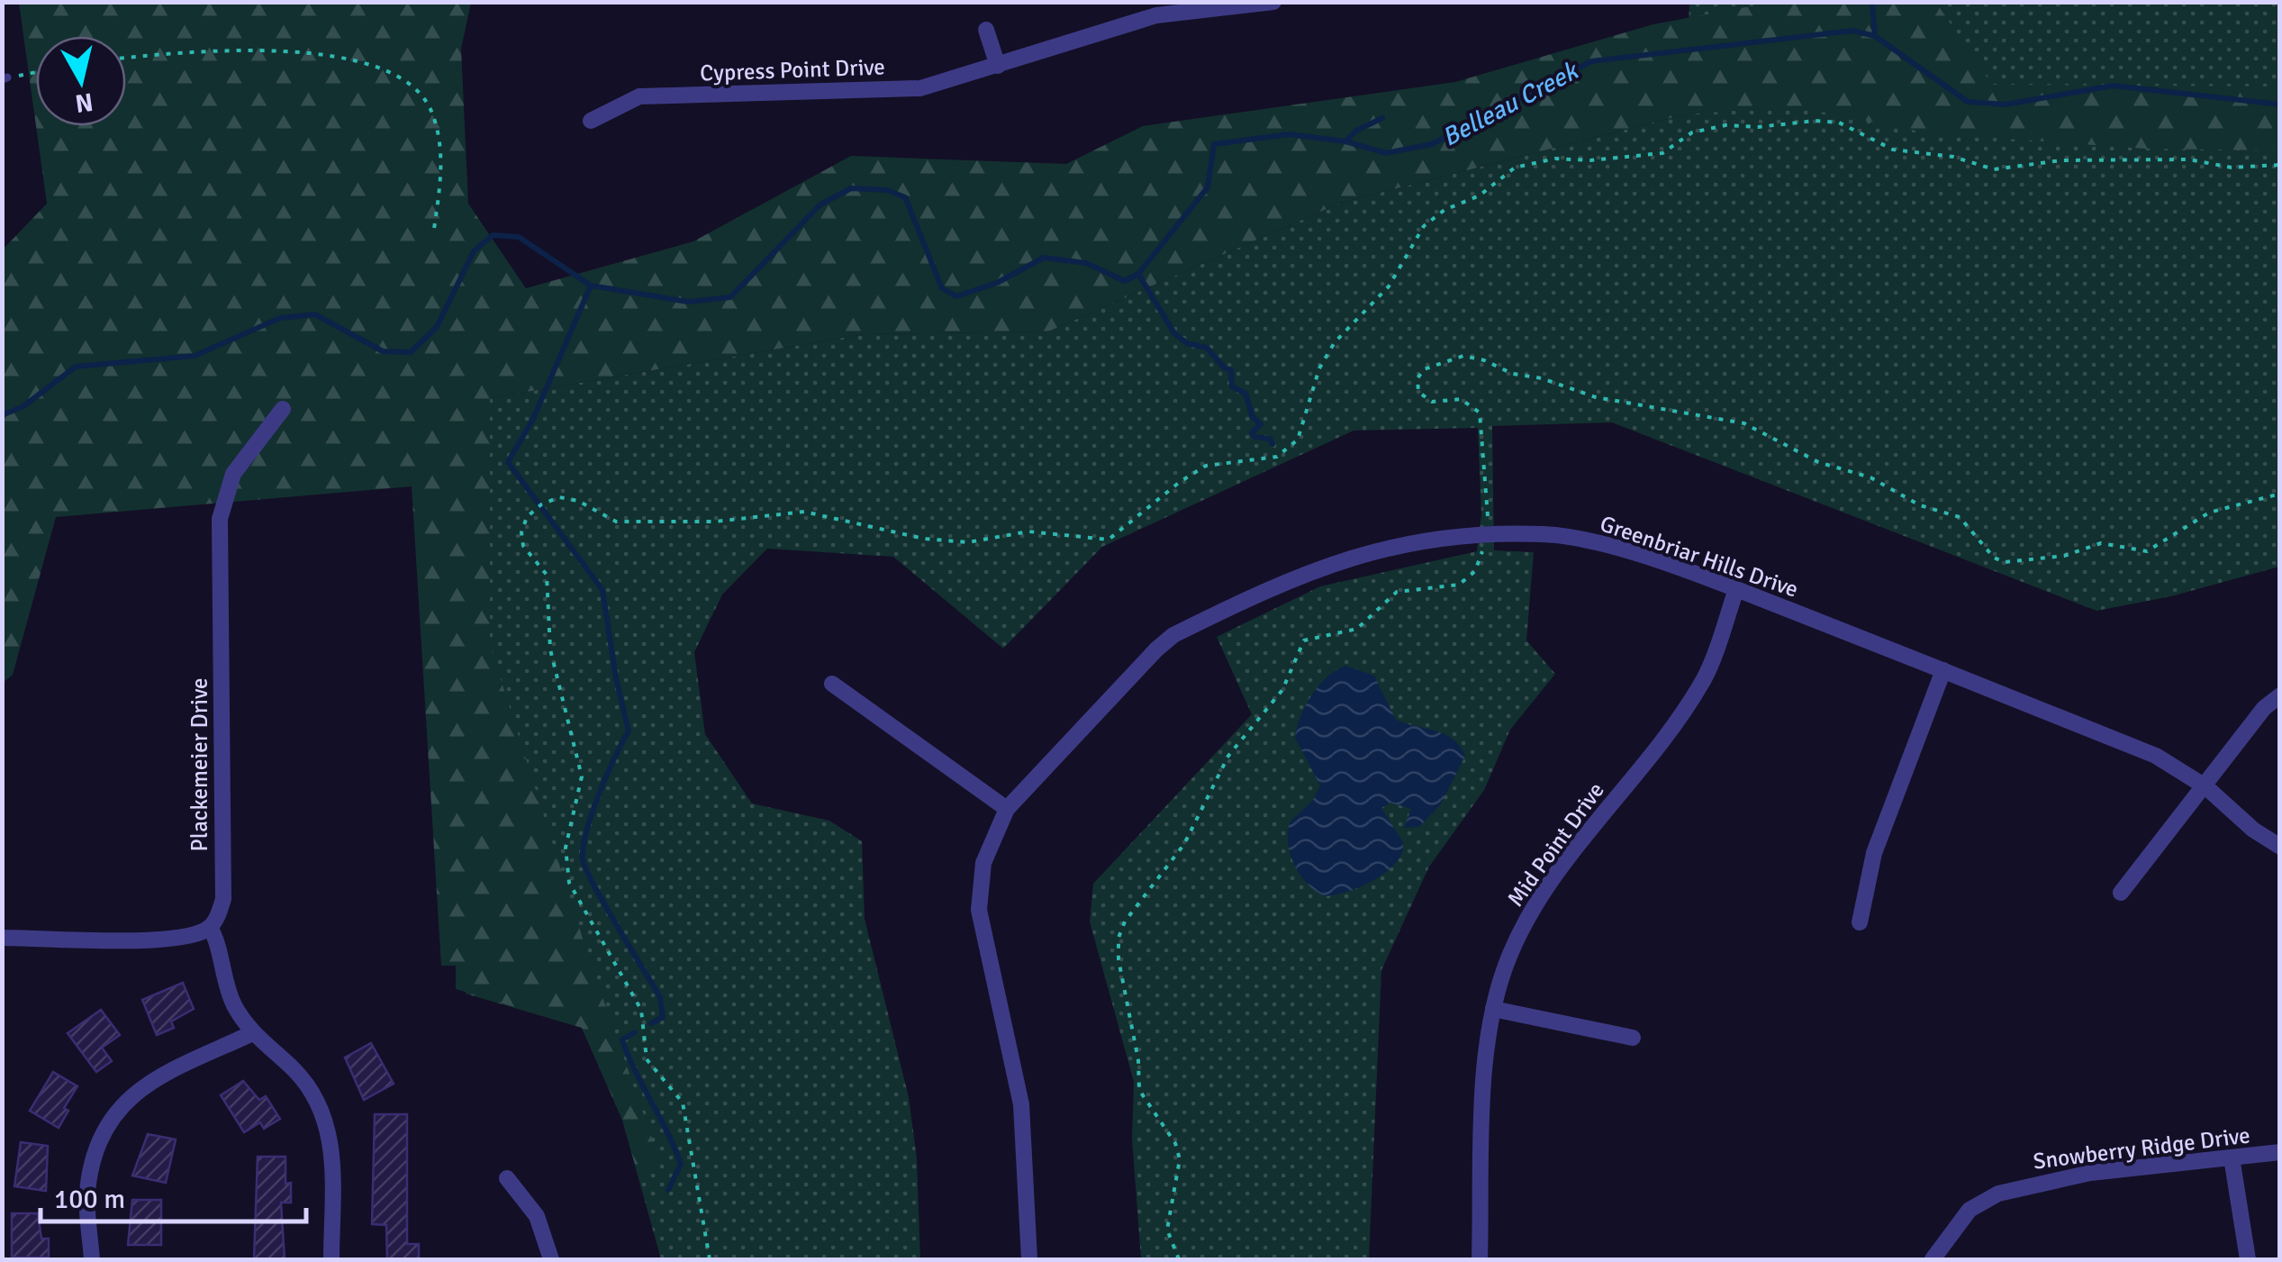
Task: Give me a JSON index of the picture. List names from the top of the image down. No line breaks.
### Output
{"streets":{"street":["Cypress Point Drive","Greenbriar Hills Drive","Plackemeier Drive","Mid Point Drive","Snowberry Ridge Drive"]},"crossings":[["Greenbriar Hills Drive","Mid Point Drive"]],"water":["Belleau Creek"],"scale_bar":"100 m","north":"bottom"}
